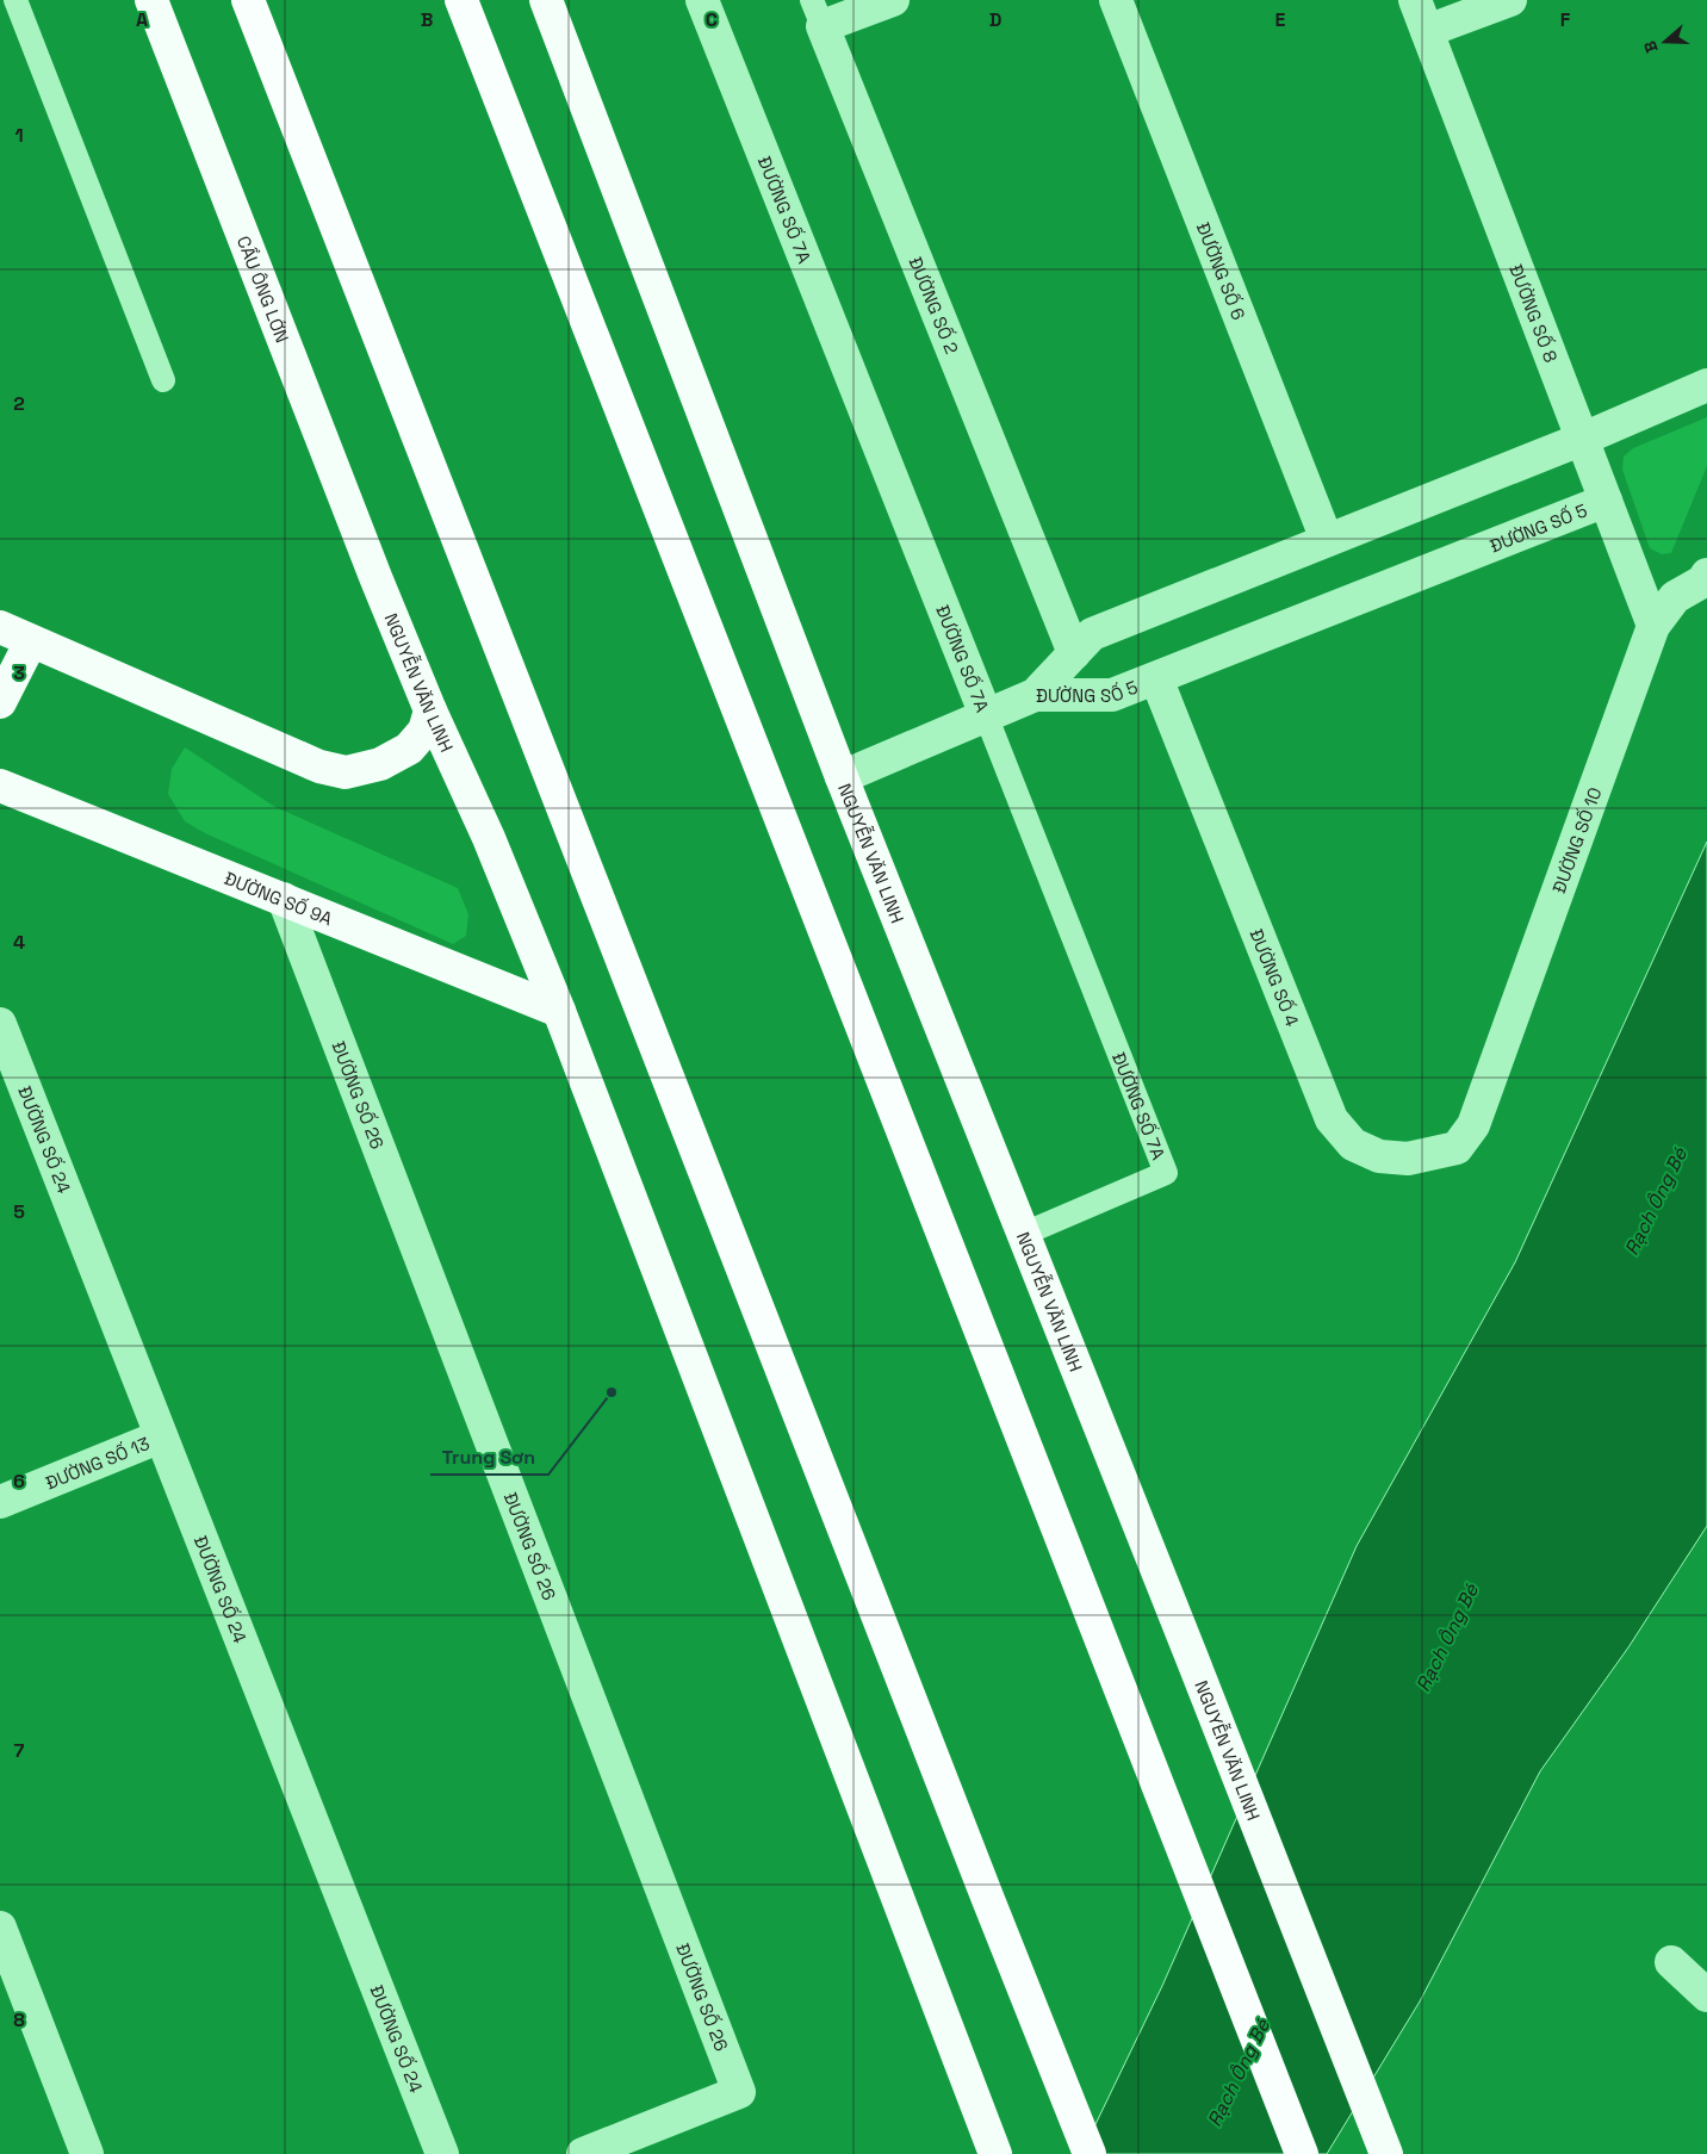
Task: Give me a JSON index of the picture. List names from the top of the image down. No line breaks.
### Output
{"streets":{"main road":["CẦU ÔNG LỚN","NGUYỄN VĂN LINH","ĐƯỜNG SỐ 9A"],"street":["ĐƯỜNG SỐ 7A","ĐƯỜNG SỐ 6","ĐƯỜNG SỐ 2","ĐƯỜNG SỐ 8","ĐƯỜNG SỐ 5","ĐƯỜNG SỐ 10","ĐƯỜNG SỐ 4","ĐƯỜNG SỐ 26","ĐƯỜNG SỐ 24","ĐƯỜNG SỐ 13"]},"crossings":[["ĐƯỜNG SỐ 7A","NGUYỄN VĂN LINH"],["ĐƯỜNG SỐ 6","ĐƯỜNG SỐ 5"],["CẦU ÔNG LỚN","NGUYỄN VĂN LINH"],["ĐƯỜNG SỐ 2","ĐƯỜNG SỐ 5"],["ĐƯỜNG SỐ 8","ĐƯỜNG SỐ 5"],["ĐƯỜNG SỐ 8","ĐƯỜNG SỐ 10"],["ĐƯỜNG SỐ 5","ĐƯỜNG SỐ 4"],["NGUYỄN VĂN LINH","ĐƯỜNG SỐ 9A"],["ĐƯỜNG SỐ 10","ĐƯỜNG SỐ 4"],["ĐƯỜNG SỐ 9A","ĐƯỜNG SỐ 26"],["ĐƯỜNG SỐ 24","ĐƯỜNG SỐ 13"]],"water":["Rạch Ông Bé"],"places":["Trung Sơn"],"north":"left","grid":{"columns":["A","B","C","D","E","F"],"rows":["1","2","3","4","5","6","7","8"]}}
